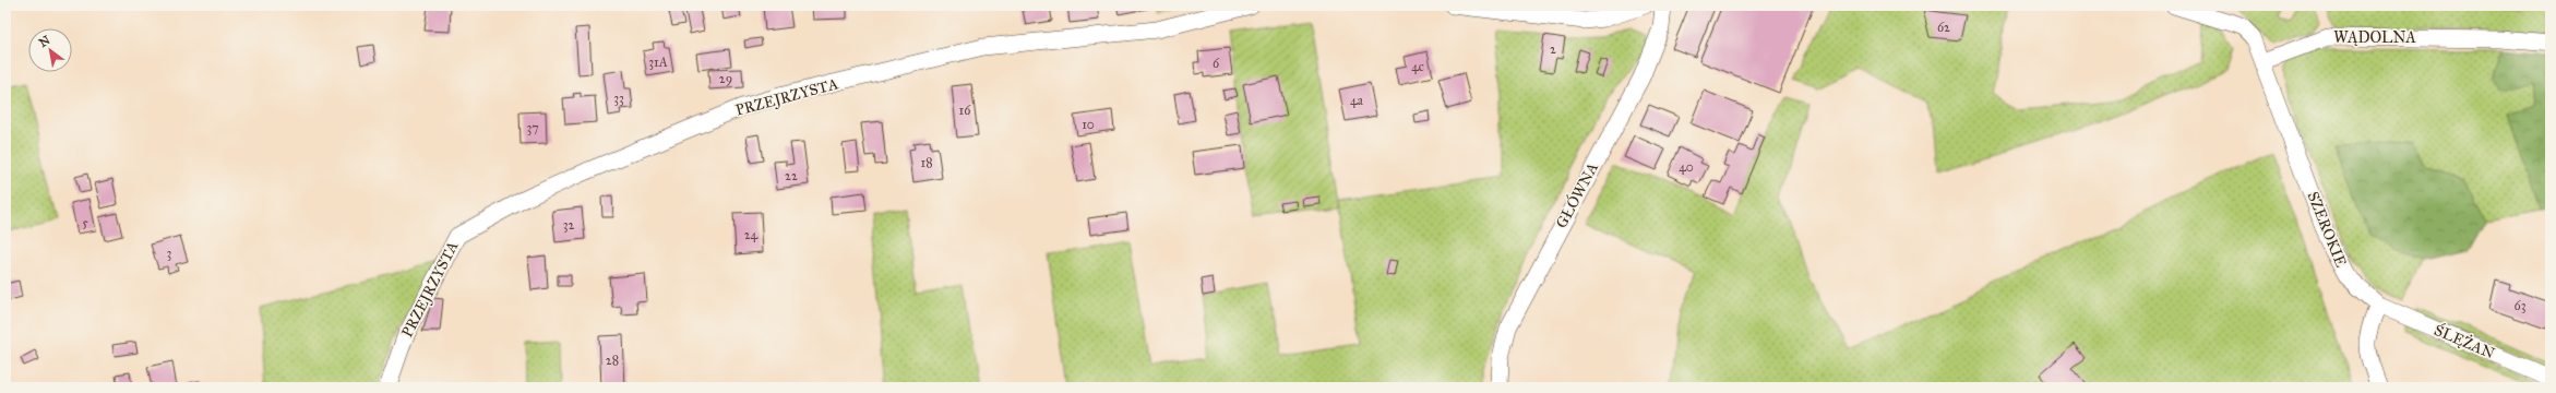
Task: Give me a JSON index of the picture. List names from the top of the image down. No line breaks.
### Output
{"streets":{"street":["WĄDOLNA","PRZEJRZYSTA","GŁÓWNA","SZEROKIE","ŚLĘŻAN"]},"crossings":[["WĄDOLNA","SZEROKIE"],["SZEROKIE","ŚLĘŻAN"]],"house_numbers":["62","2","31A","6","4c","29","33","4a","16","10","37","18","40","22","5","32","24","3","63","28"],"north":"top left"}
